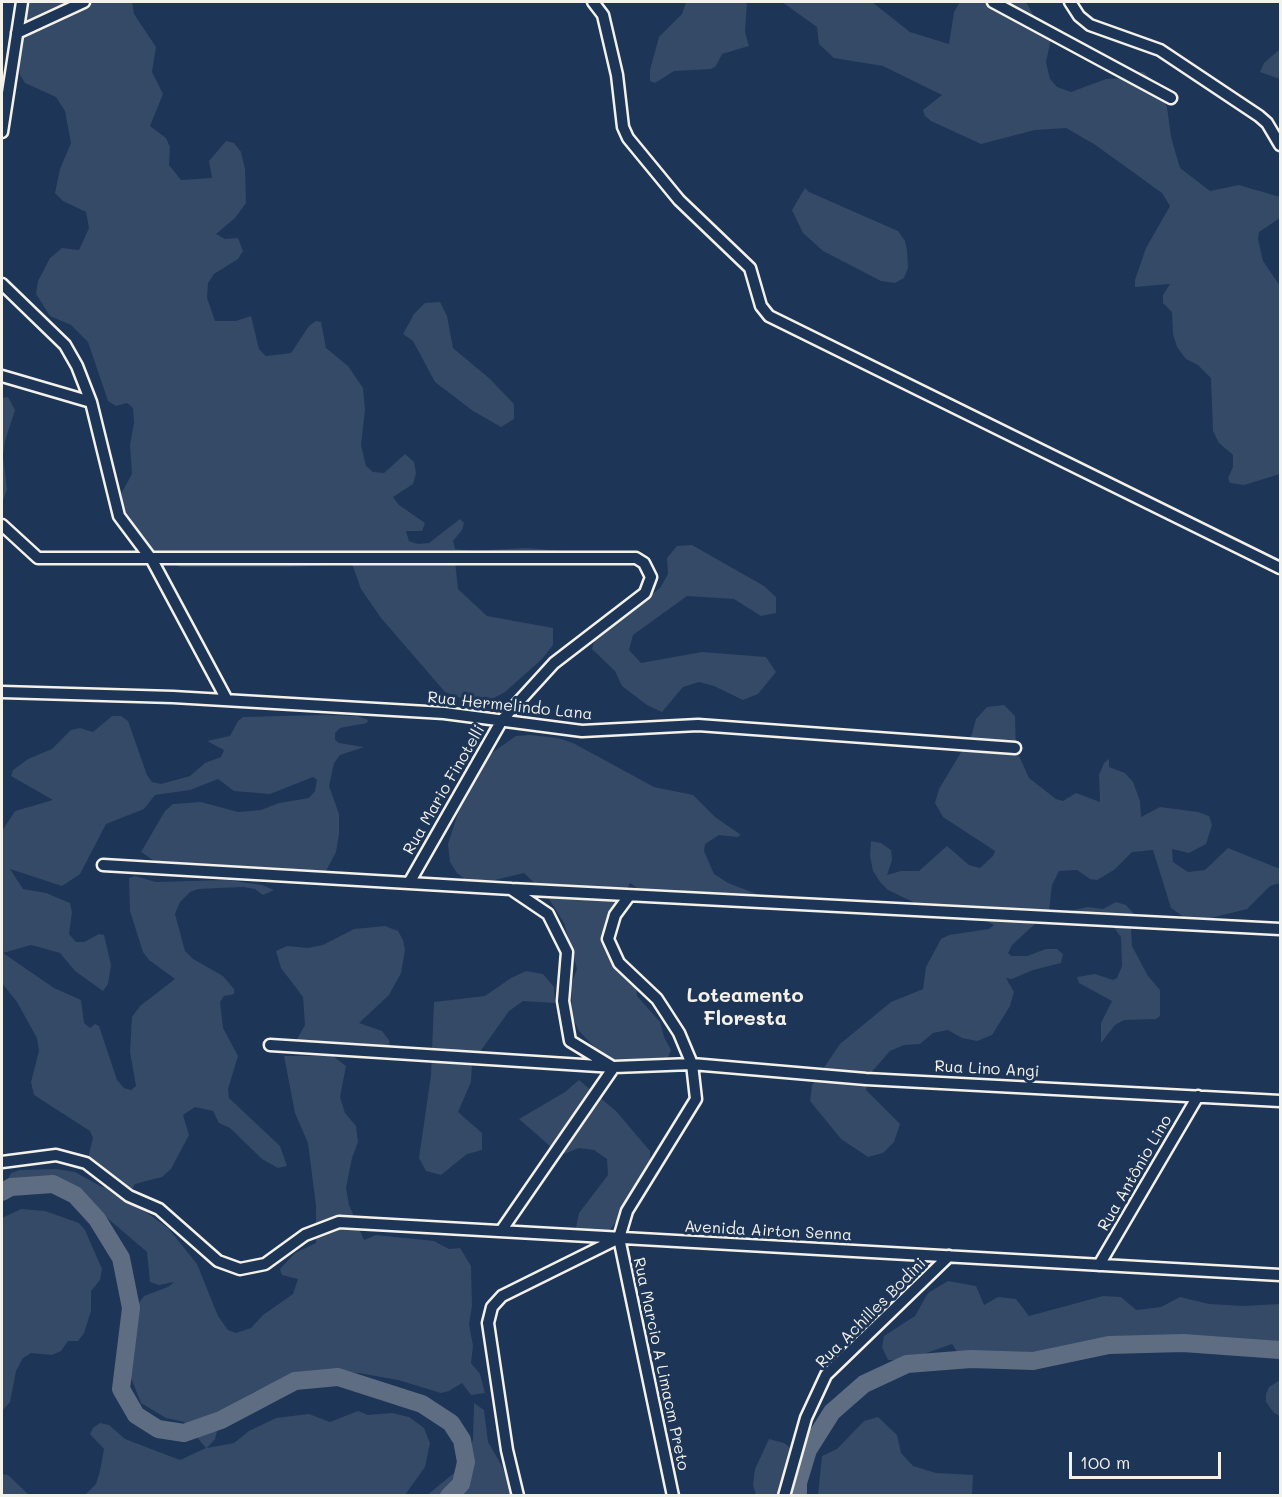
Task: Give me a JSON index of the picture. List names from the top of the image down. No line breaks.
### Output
{"streets":{"street":["Rua Hermelindo Lana","Rua Mario Finotelli","Rua Lino Angi","Rua Antônio Lino","Avenida Airton Senna","Rua Achilles Bodini","Rua Marcio A Limacm Preto"]},"crossings":[["Rua Hermelindo Lana","Rua Mario Finotelli"],["Rua Lino Angi","Rua Antônio Lino"],["Rua Antônio Lino","Avenida Airton Senna"],["Avenida Airton Senna","Rua Achilles Bodini"],["Avenida Airton Senna","Rua Marcio A Limacm Preto"]],"districts":["Loteamento Floresta"],"scale_bar":"100 m"}
